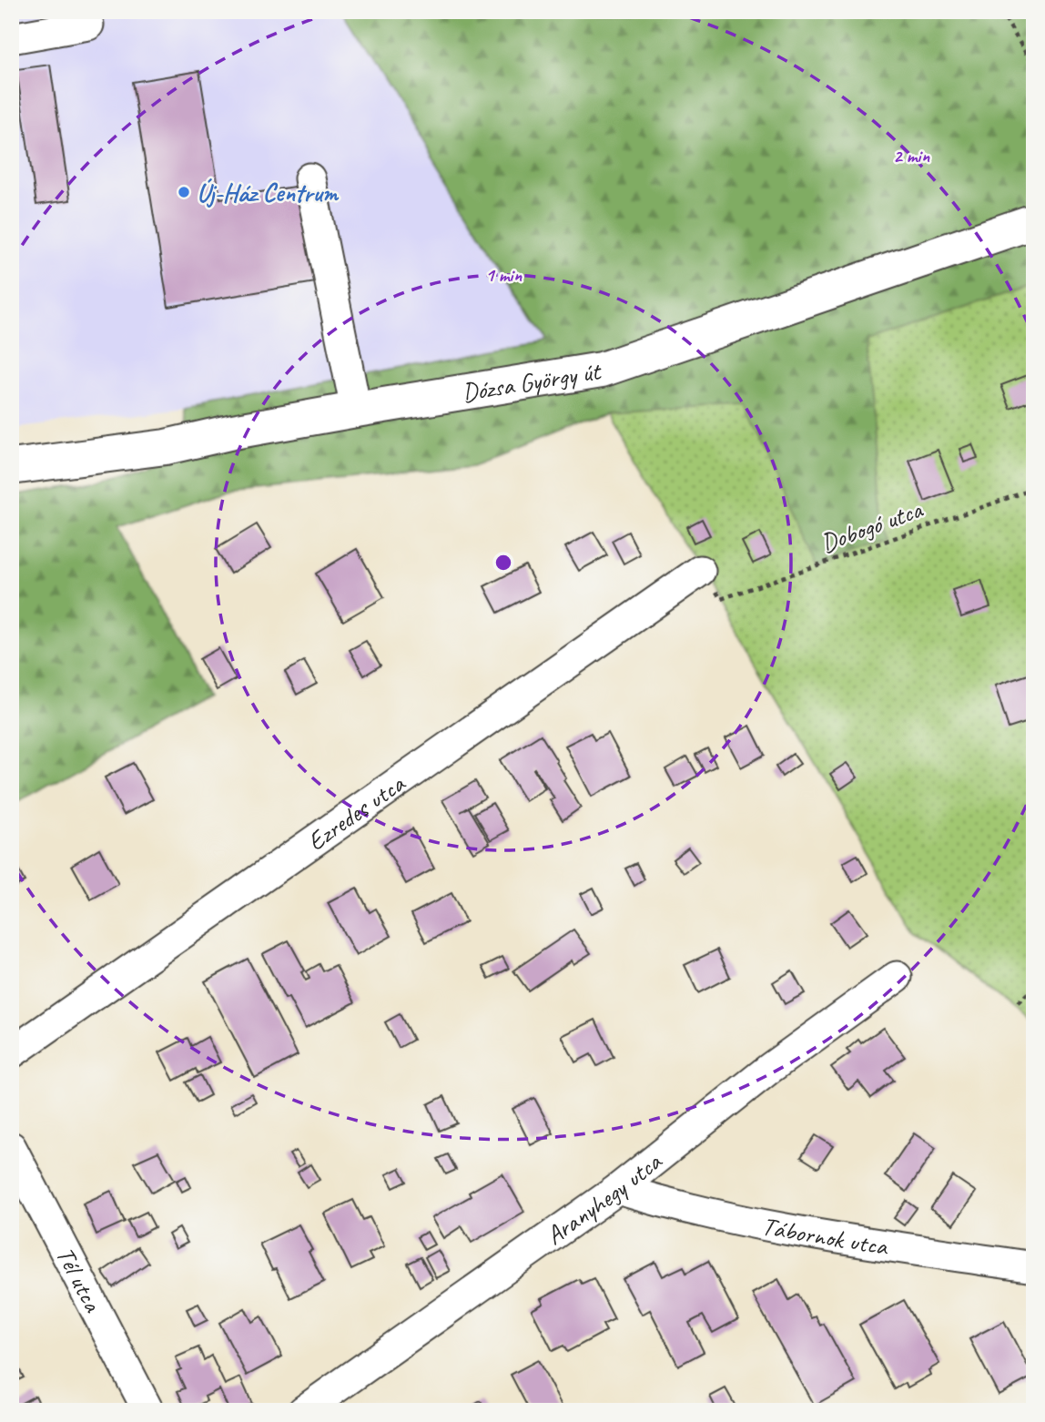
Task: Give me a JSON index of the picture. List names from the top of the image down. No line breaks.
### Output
{"streets":{"main road":["Dózsa György út"],"street":["Ezredes utca","Aranyhegy utca","Tábornok utca","Tél utca"],"path":["Dobogó utca"]},"crossings":[["Aranyhegy utca","Tábornok utca"]],"places":["Új-Ház Centrum"],"rings":["2 min","1 min"]}
